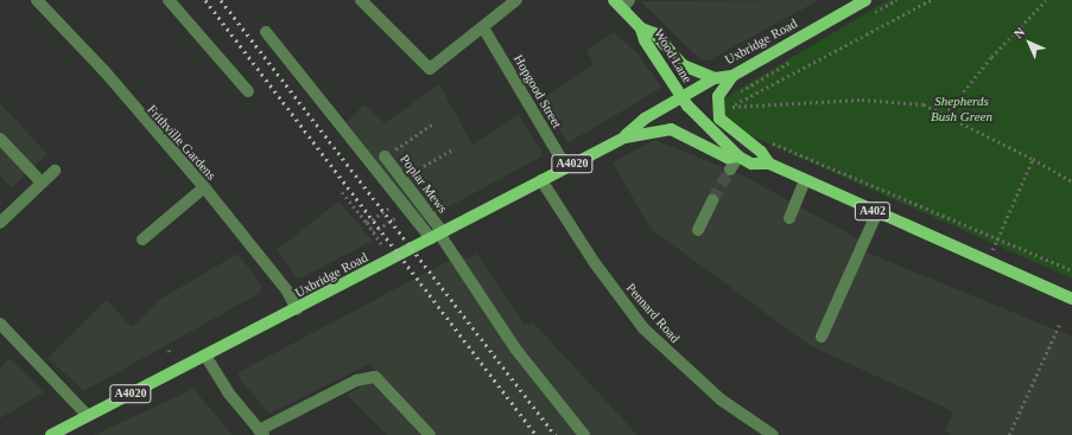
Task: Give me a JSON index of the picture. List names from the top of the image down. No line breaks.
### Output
{"streets":{"main road":["Uxbridge Road","Wood Lane","A4020","A402"],"street":["Hopgood Street","Frithville Gardens","Poplar Mews","Pennard Road"]},"crossings":[["Uxbridge Road","Wood Lane"],["Uxbridge Road","Hopgood Street"],["Uxbridge Road","Frithville Gardens"],["Uxbridge Road","Poplar Mews"],["Uxbridge Road","A402"],["Uxbridge Road","Pennard Road"]],"parks":["Shepherds Bush Green"],"north":"top left"}
